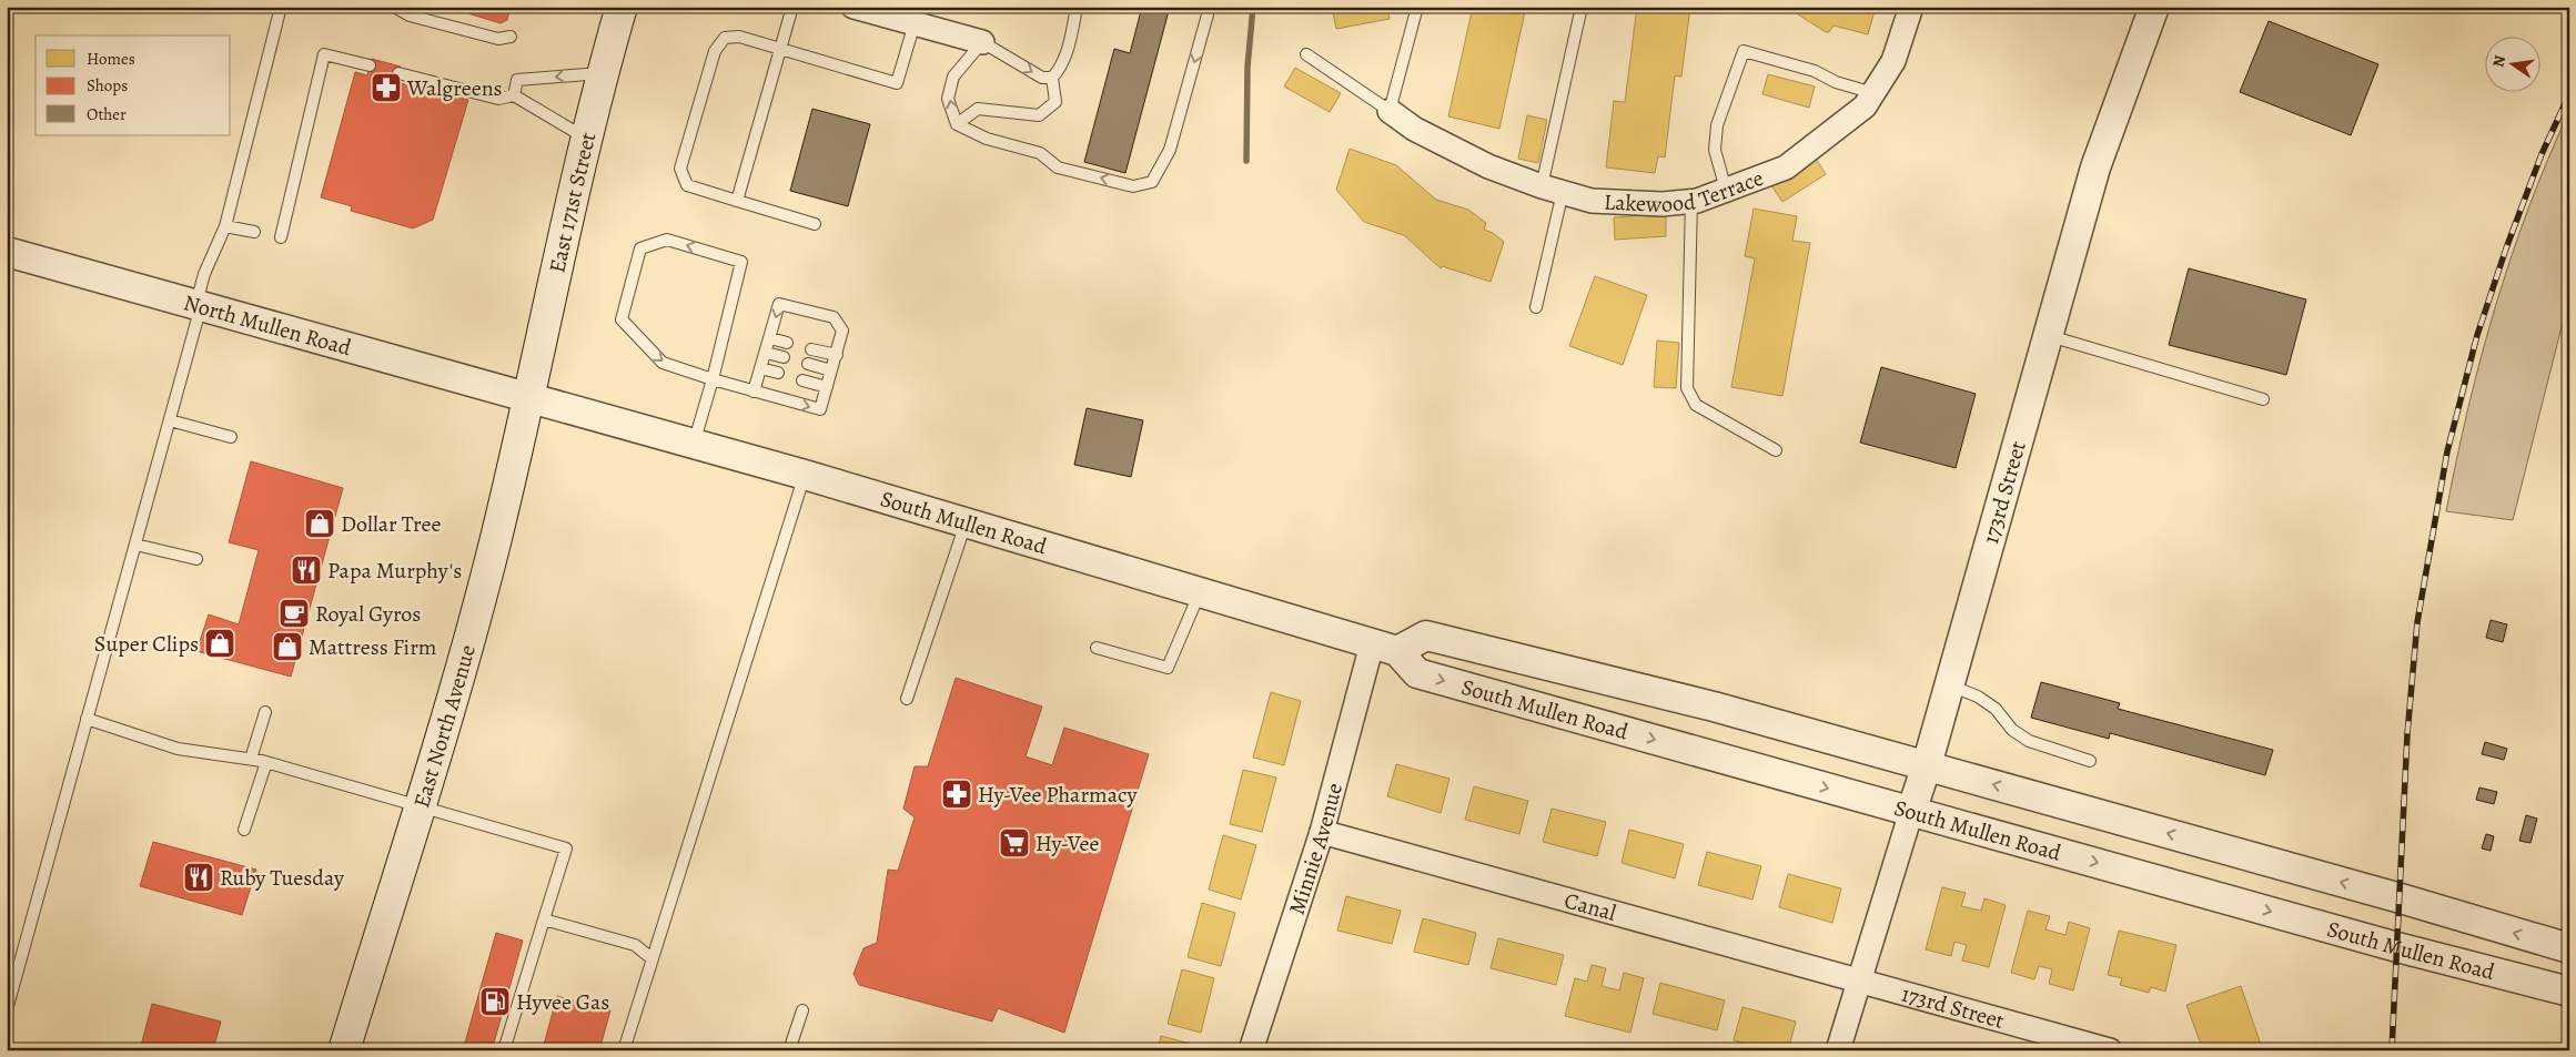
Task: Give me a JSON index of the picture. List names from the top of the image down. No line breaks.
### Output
{"streets":{"main road":["East 171st Street","East North Avenue"],"street":["Lakewood Terrace","North Mullen Road","173rd Street","South Mullen Road","Minnie Avenue","Canal"]},"crossings":[["East 171st Street","North Mullen Road"],["East 171st Street","South Mullen Road"],["East 171st Street","East North Avenue"],["North Mullen Road","South Mullen Road"],["North Mullen Road","East North Avenue"],["173rd Street","South Mullen Road"],["173rd Street","Canal"],["South Mullen Road","East North Avenue"],["South Mullen Road","Minnie Avenue"],["Minnie Avenue","Canal"]],"places":{"pharmacy":["Walgreens","Hy-Vee Pharmacy"],"shop":["Dollar Tree","Super Clips","Mattress Firm"],"restaurant":["Papa Murphy's","Ruby Tuesday"],"cafe":["Royal Gyros"],"supermarket":["Hy-Vee"],"fuel station":["Hyvee Gas"]},"legend":["Homes","Shops","Other"],"north":"left"}
